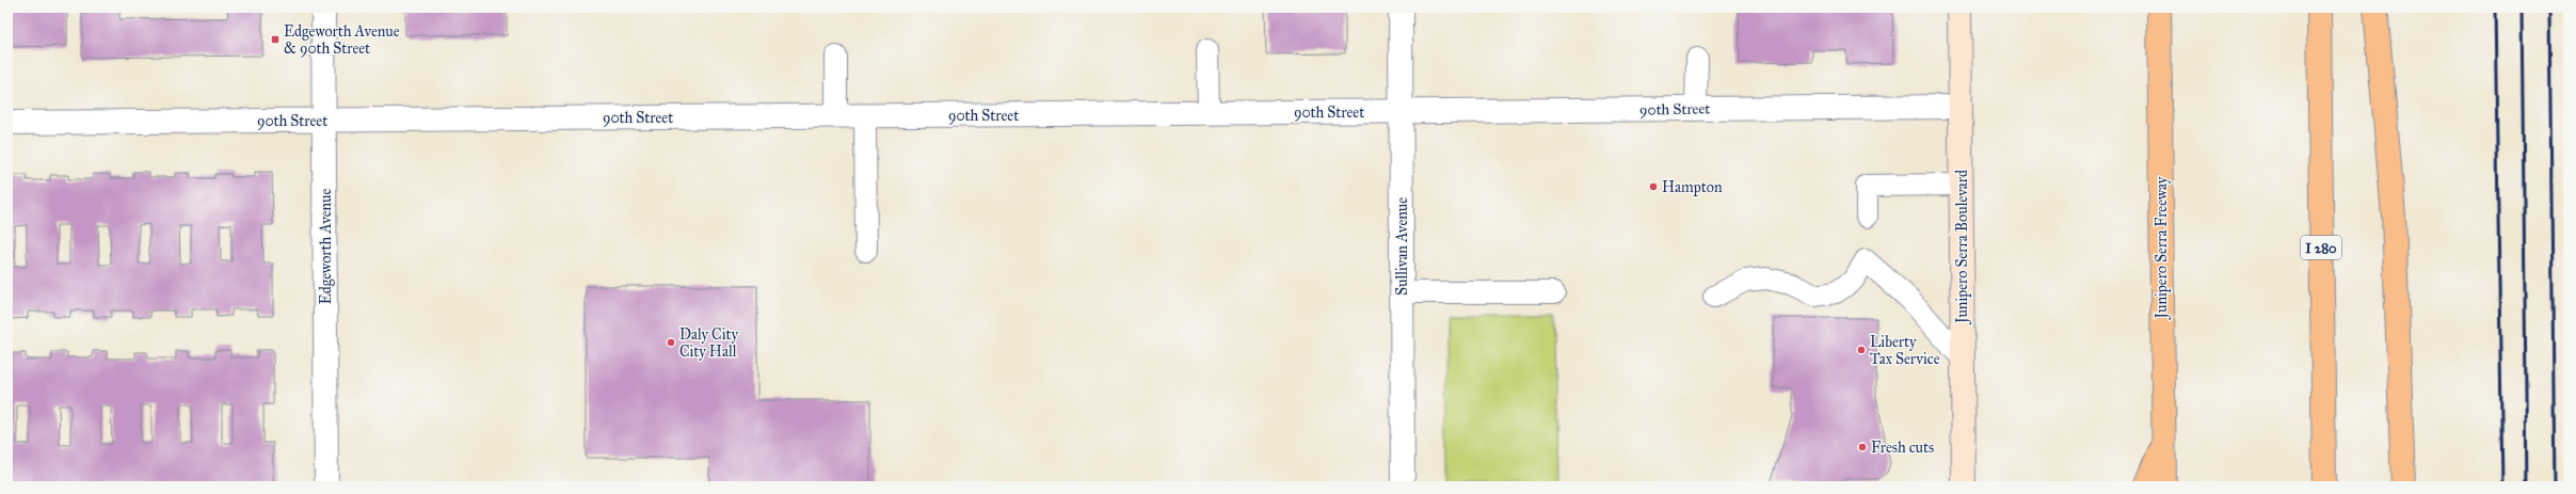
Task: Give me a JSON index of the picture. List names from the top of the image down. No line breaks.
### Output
{"streets":{"highway":["Junipero Serra Freeway","I 280"],"main road":["Junipero Serra Boulevard"],"street":["90th Street","Edgeworth Avenue","Sullivan Avenue"]},"crossings":[["90th Street","Edgeworth Avenue"],["90th Street","Sullivan Avenue"],["90th Street","Junipero Serra Boulevard"]],"places":{"transit":["Edgeworth Avenue & 90th Street"],"other":["Hampton","Daly City City Hall","Liberty Tax Service","Fresh cuts"]}}
